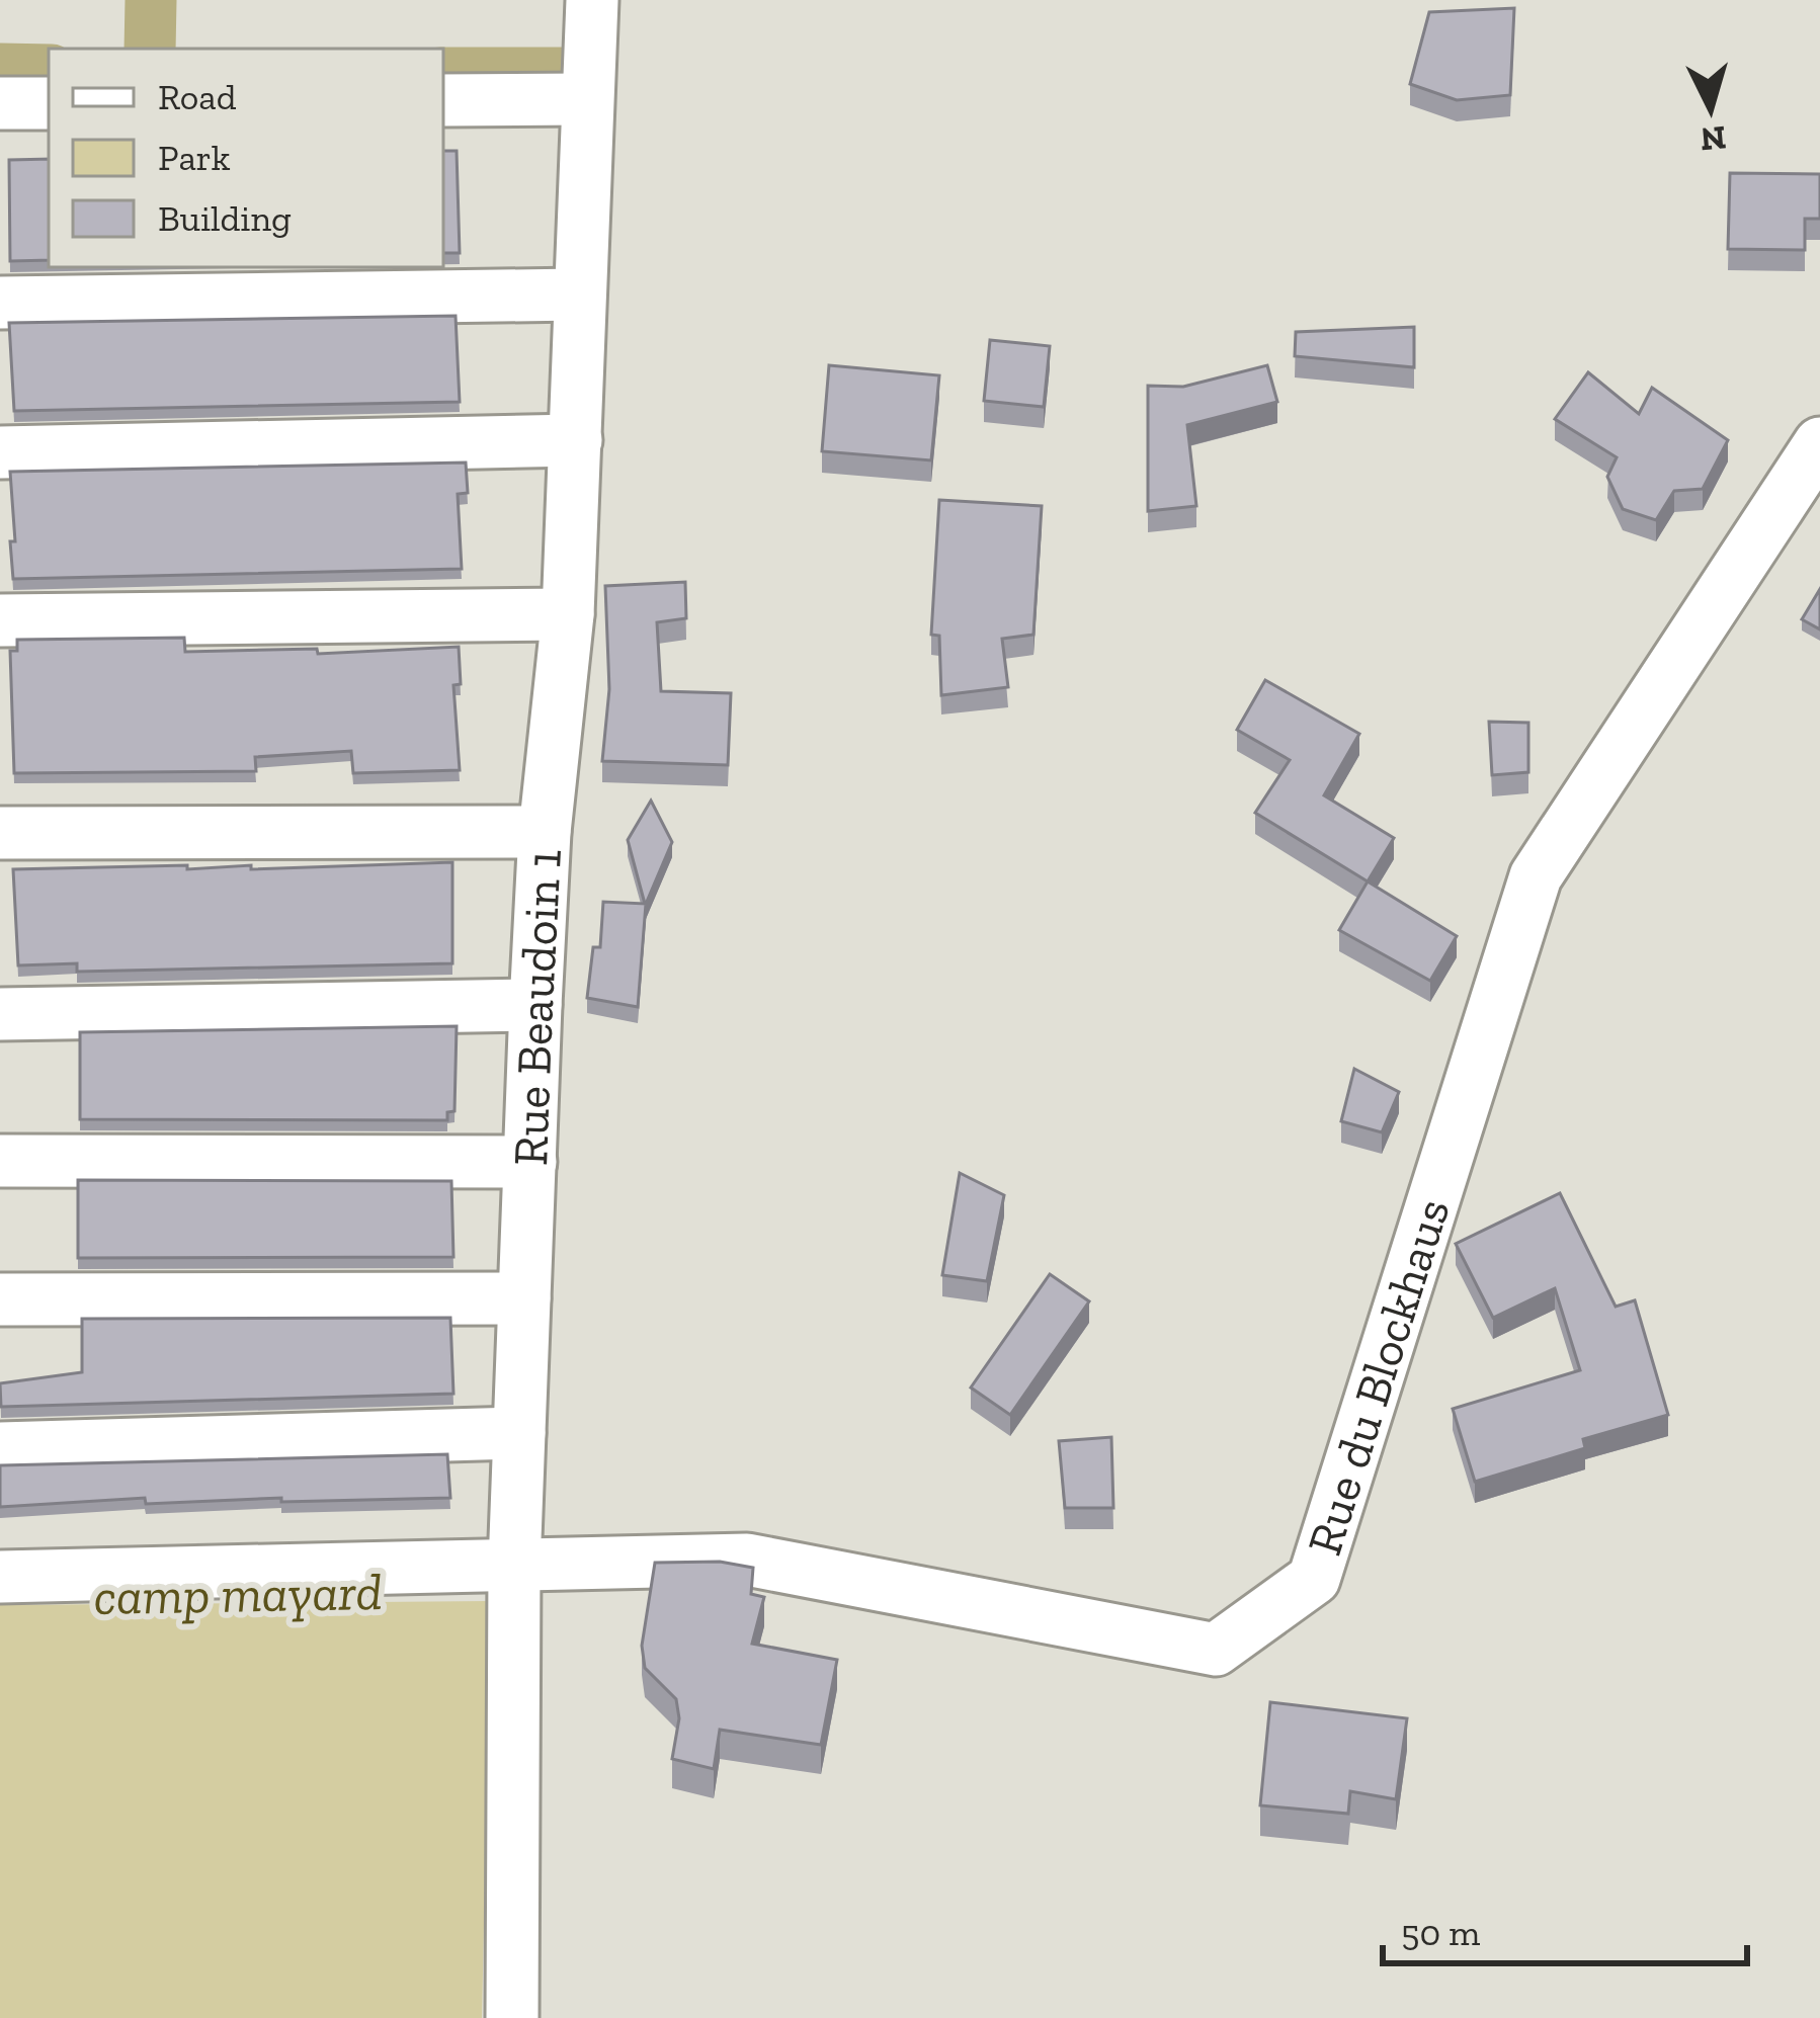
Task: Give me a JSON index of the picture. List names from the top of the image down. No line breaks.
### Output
{"streets":{"street":["Rue Beaudoin 1","Rue du Blockhaus"]},"crossings":[["Rue Beaudoin 1","Rue du Blockhaus"]],"water":["camp mayard"],"legend":["Road","Park","Building"],"scale_bar":"50 m","north":"bottom"}
